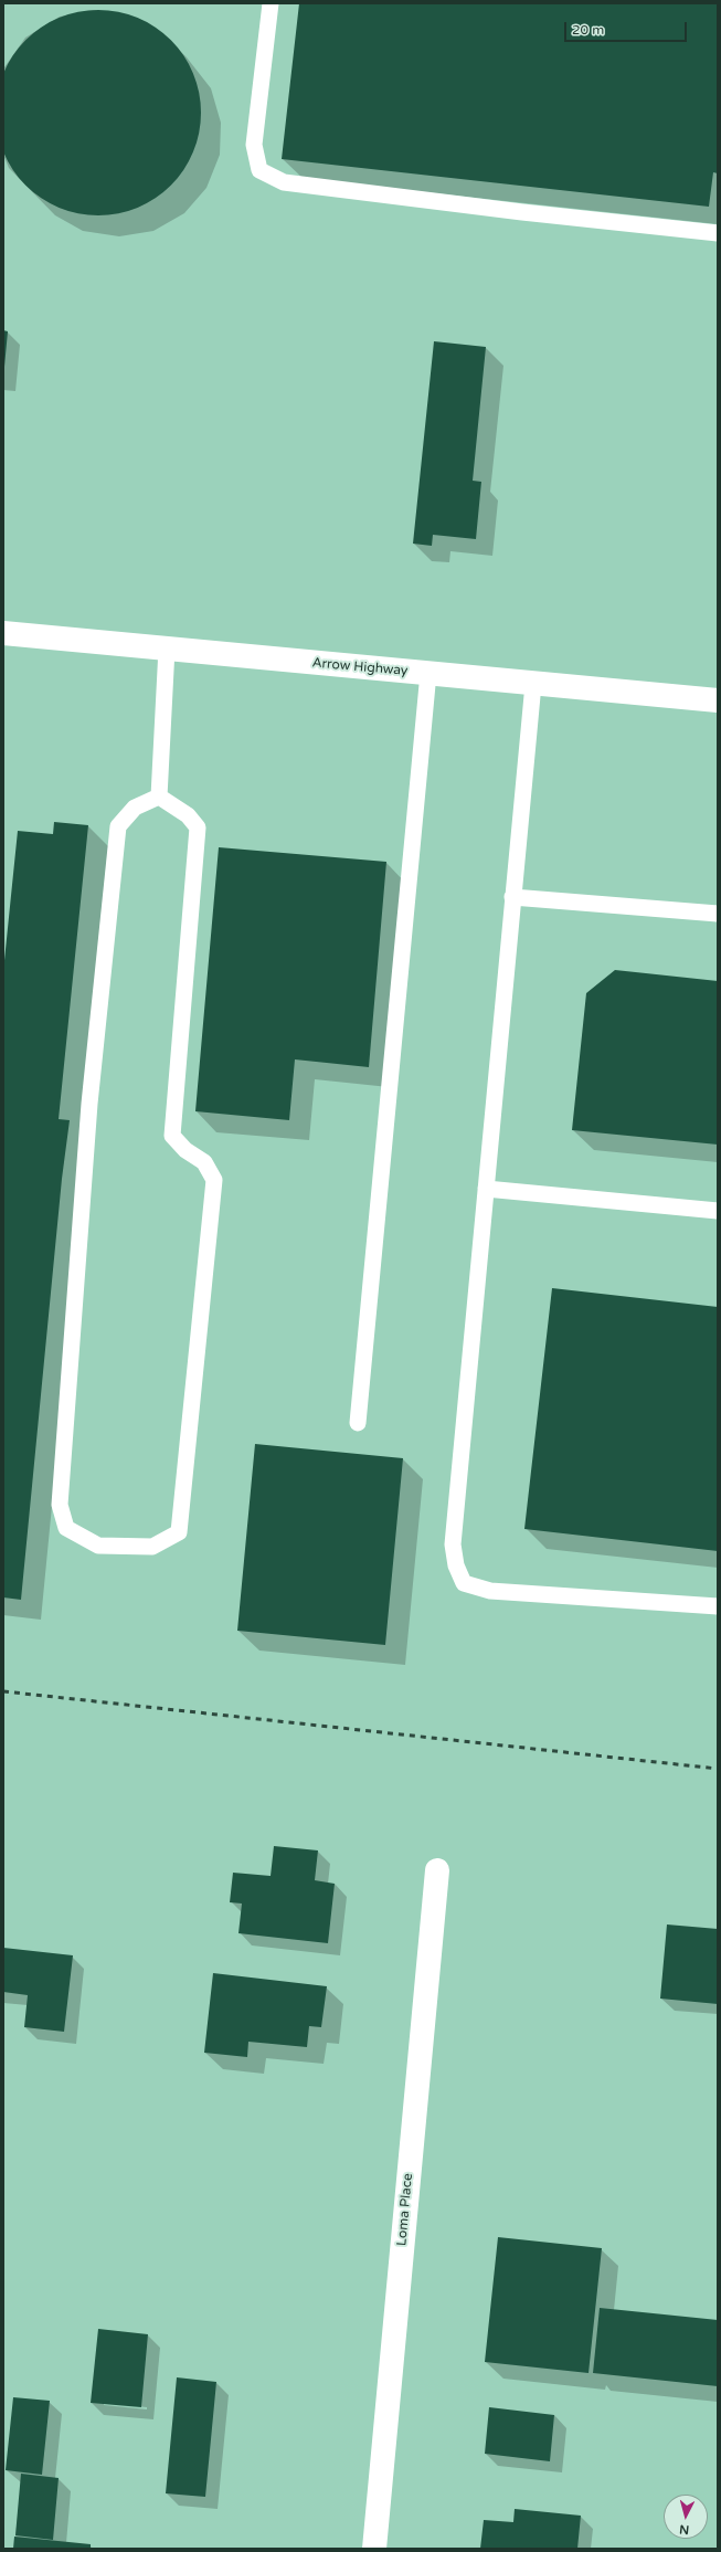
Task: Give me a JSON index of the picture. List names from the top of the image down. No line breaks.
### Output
{"streets":{"main road":["Arrow Highway","Loma Place"]},"scale_bar":"20 m","north":"bottom"}
